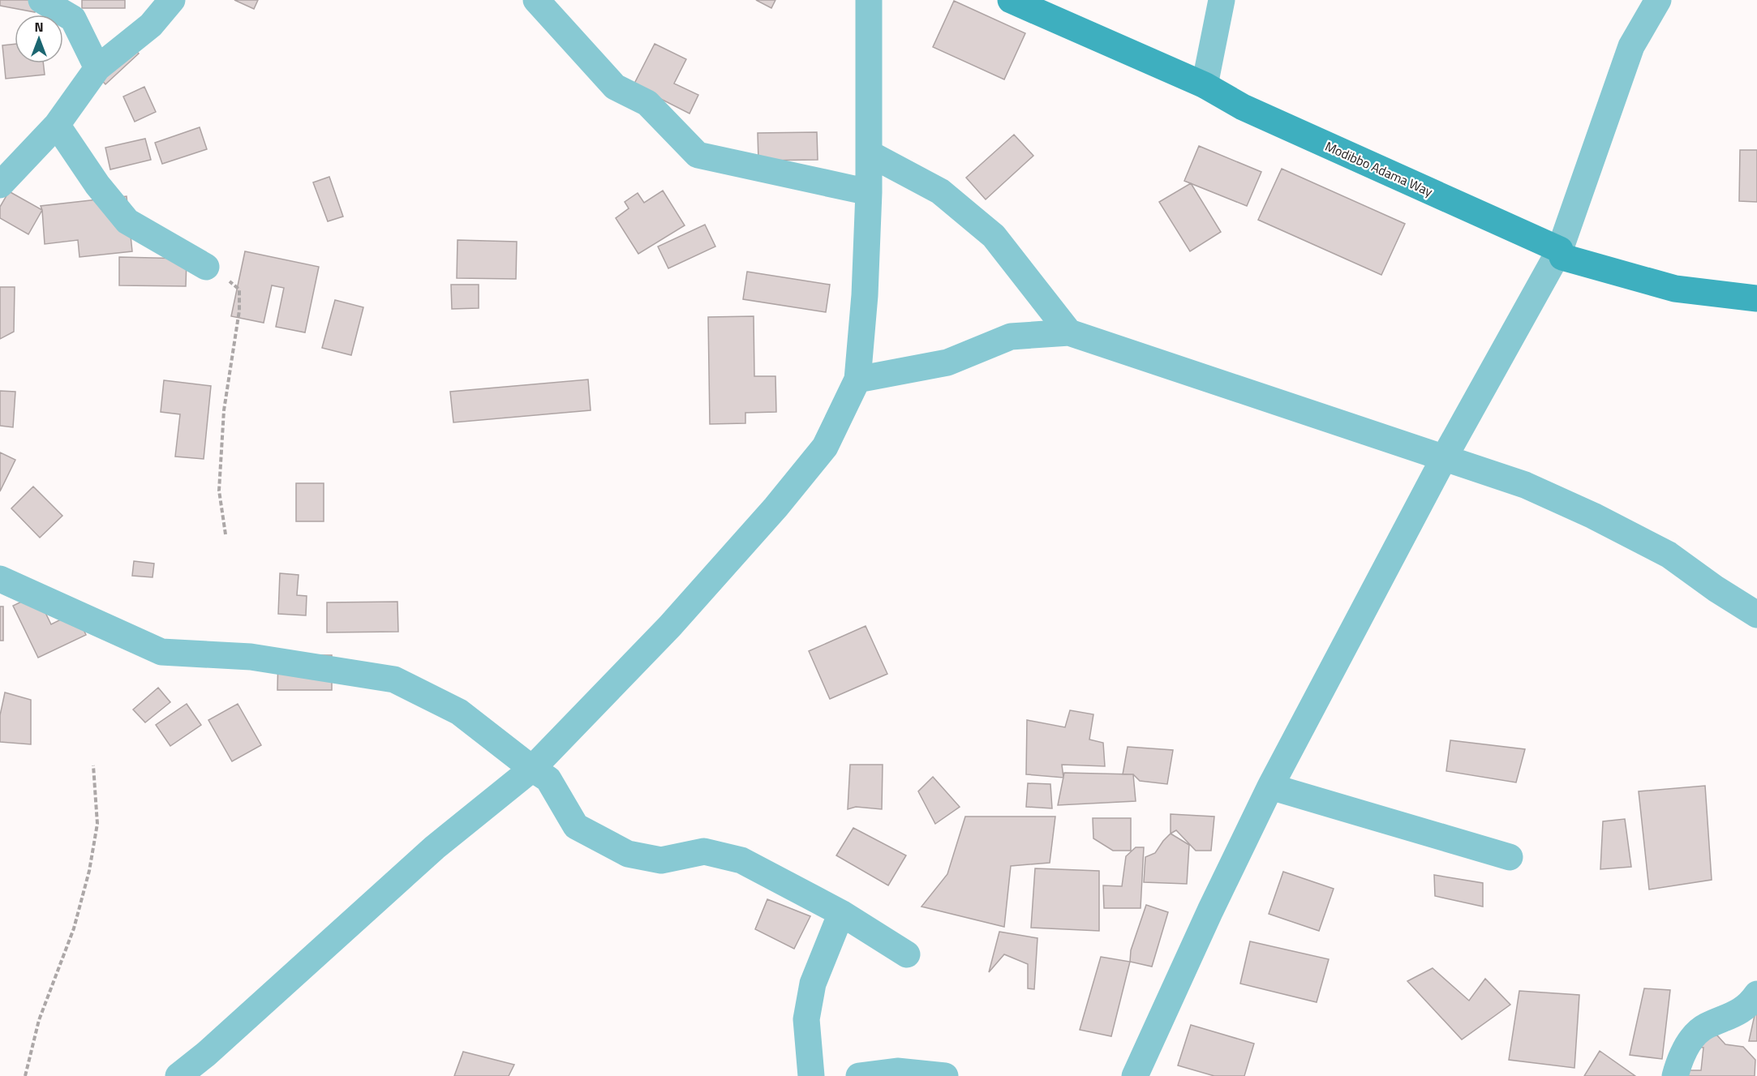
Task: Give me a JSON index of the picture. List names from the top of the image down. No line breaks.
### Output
{"streets":{"main road":["Modibbo Adama Way"]},"north":"top"}
